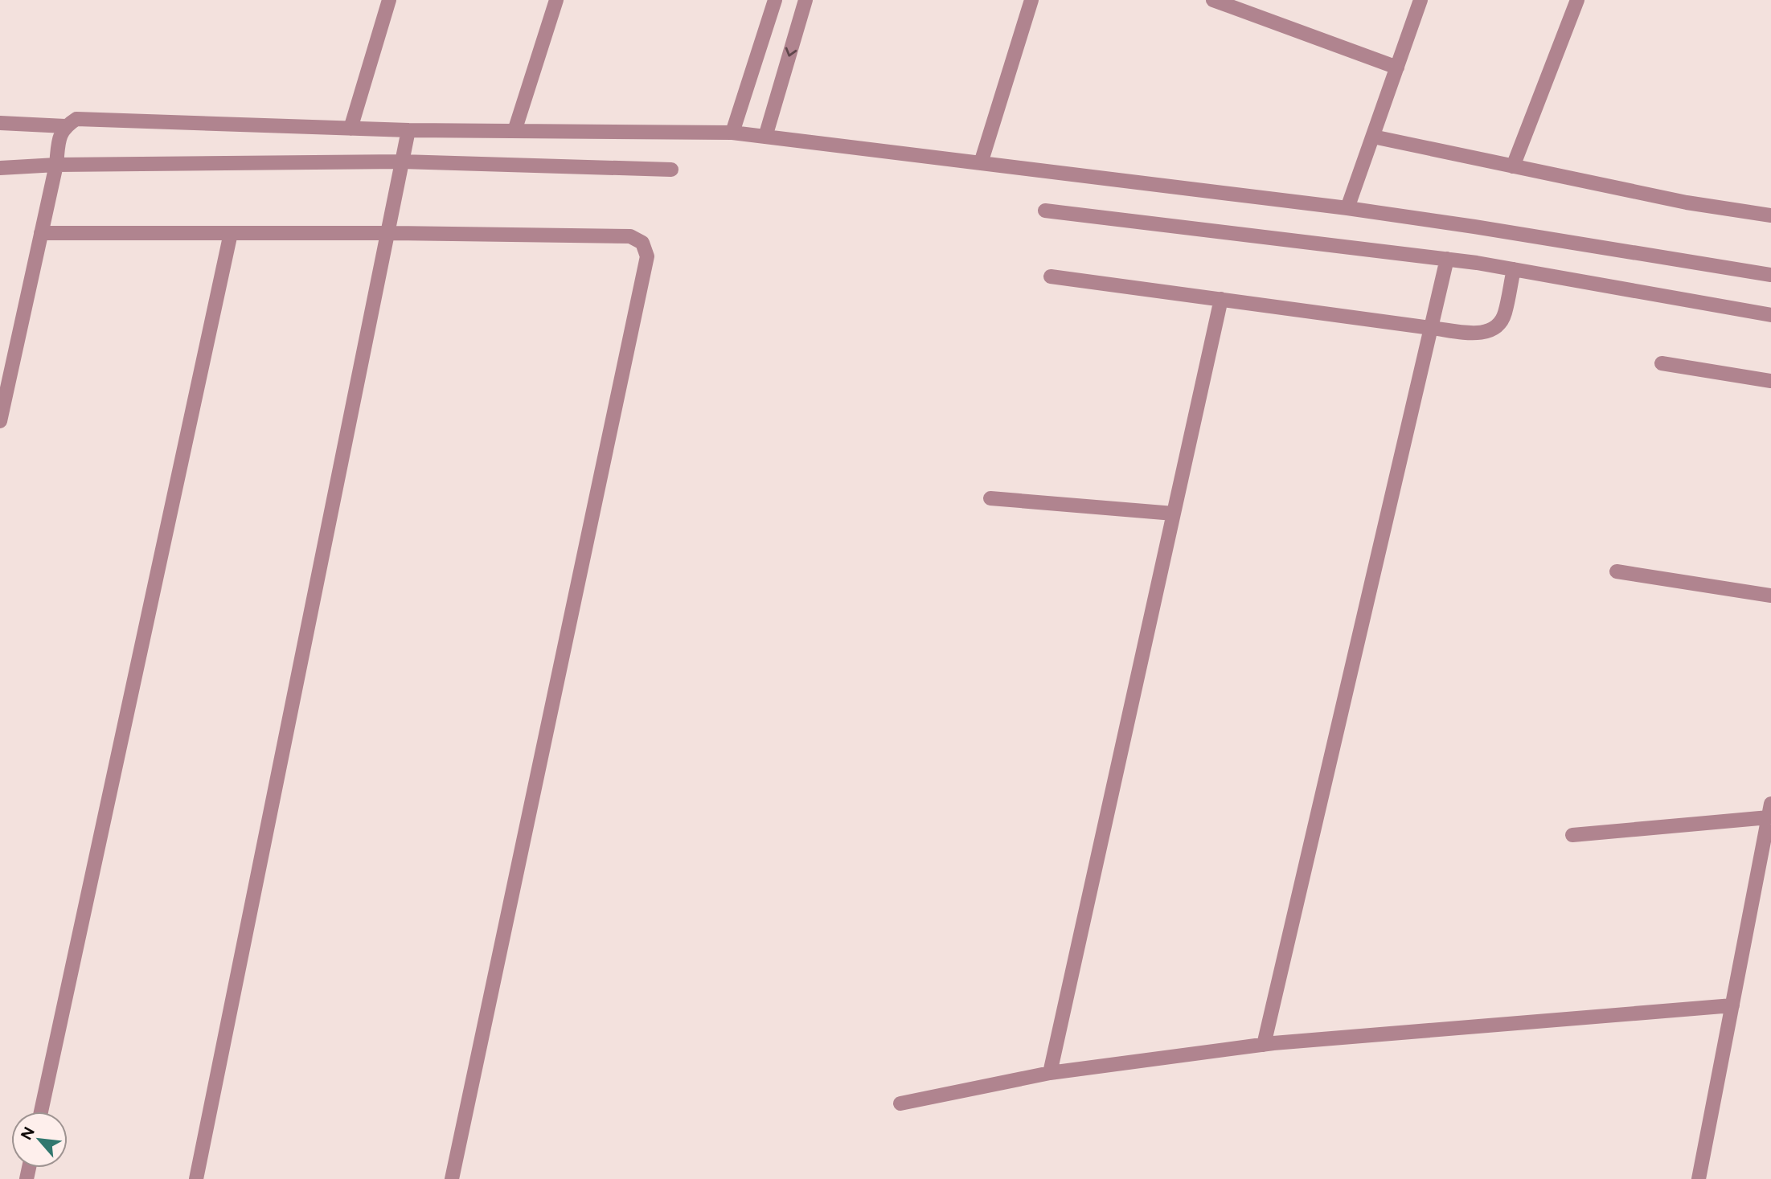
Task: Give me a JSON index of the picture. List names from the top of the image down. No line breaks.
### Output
{"north":"top left"}
